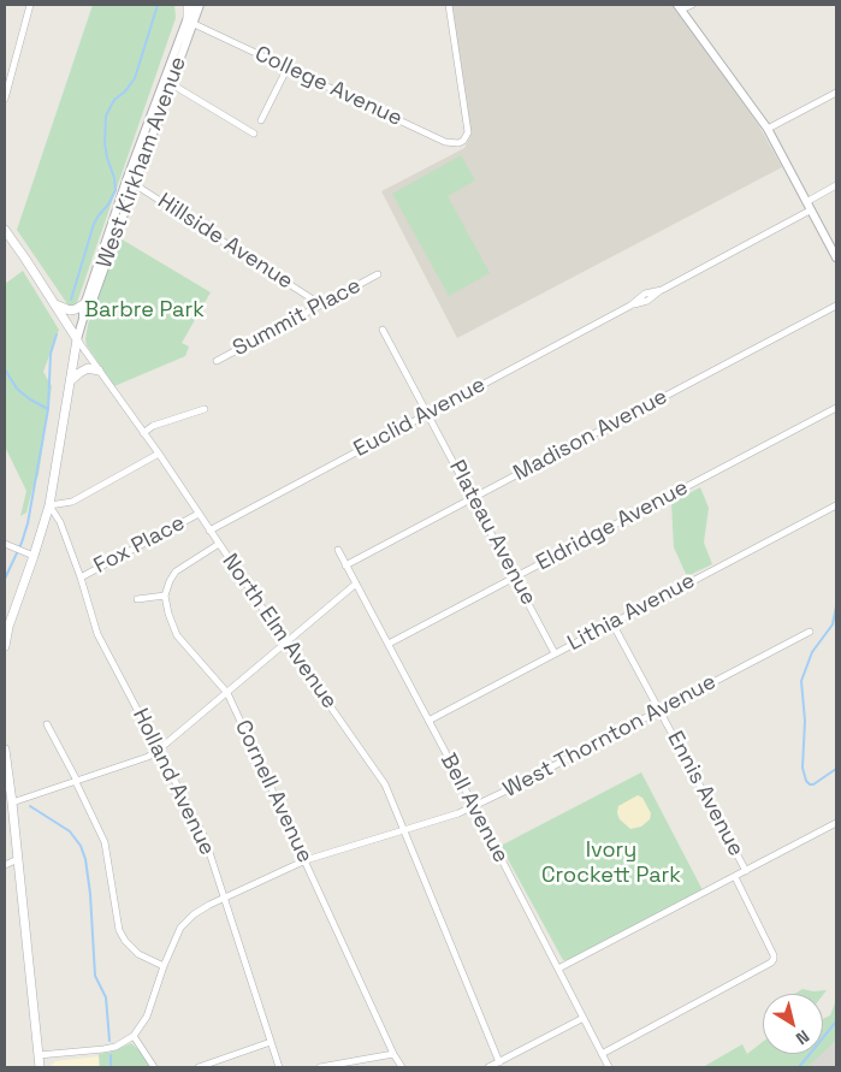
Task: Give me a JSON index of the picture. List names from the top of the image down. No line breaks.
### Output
{"streets":{"main road":["North Elm Avenue"],"street":["College Avenue","West Kirkham Avenue","Hillside Avenue","Summit Place","Euclid Avenue","Madison Avenue","Eldridge Avenue","Plateau Avenue","Fox Place","Lithia Avenue","West Thornton Avenue","Holland Avenue","Cornell Avenue","Ennis Avenue","Bell Avenue"]},"crossings":[["College Avenue","West Kirkham Avenue"],["West Kirkham Avenue","Hillside Avenue"],["West Kirkham Avenue","North Elm Avenue"],["Hillside Avenue","Summit Place"],["Euclid Avenue","Plateau Avenue"],["Euclid Avenue","North Elm Avenue"],["Madison Avenue","Plateau Avenue"],["Madison Avenue","Bell Avenue"],["Eldridge Avenue","Plateau Avenue"],["Eldridge Avenue","Bell Avenue"],["Plateau Avenue","Lithia Avenue"],["Fox Place","North Elm Avenue"],["Fox Place","Holland Avenue"],["Lithia Avenue","Ennis Avenue"],["Lithia Avenue","Bell Avenue"],["North Elm Avenue","West Thornton Avenue"],["West Thornton Avenue","Holland Avenue"],["West Thornton Avenue","Cornell Avenue"],["West Thornton Avenue","Ennis Avenue"],["West Thornton Avenue","Bell Avenue"],["Ennis Avenue","Bell Avenue"]],"parks":["Barbre Park","Ivory Crockett Park"],"north":"bottom right"}
